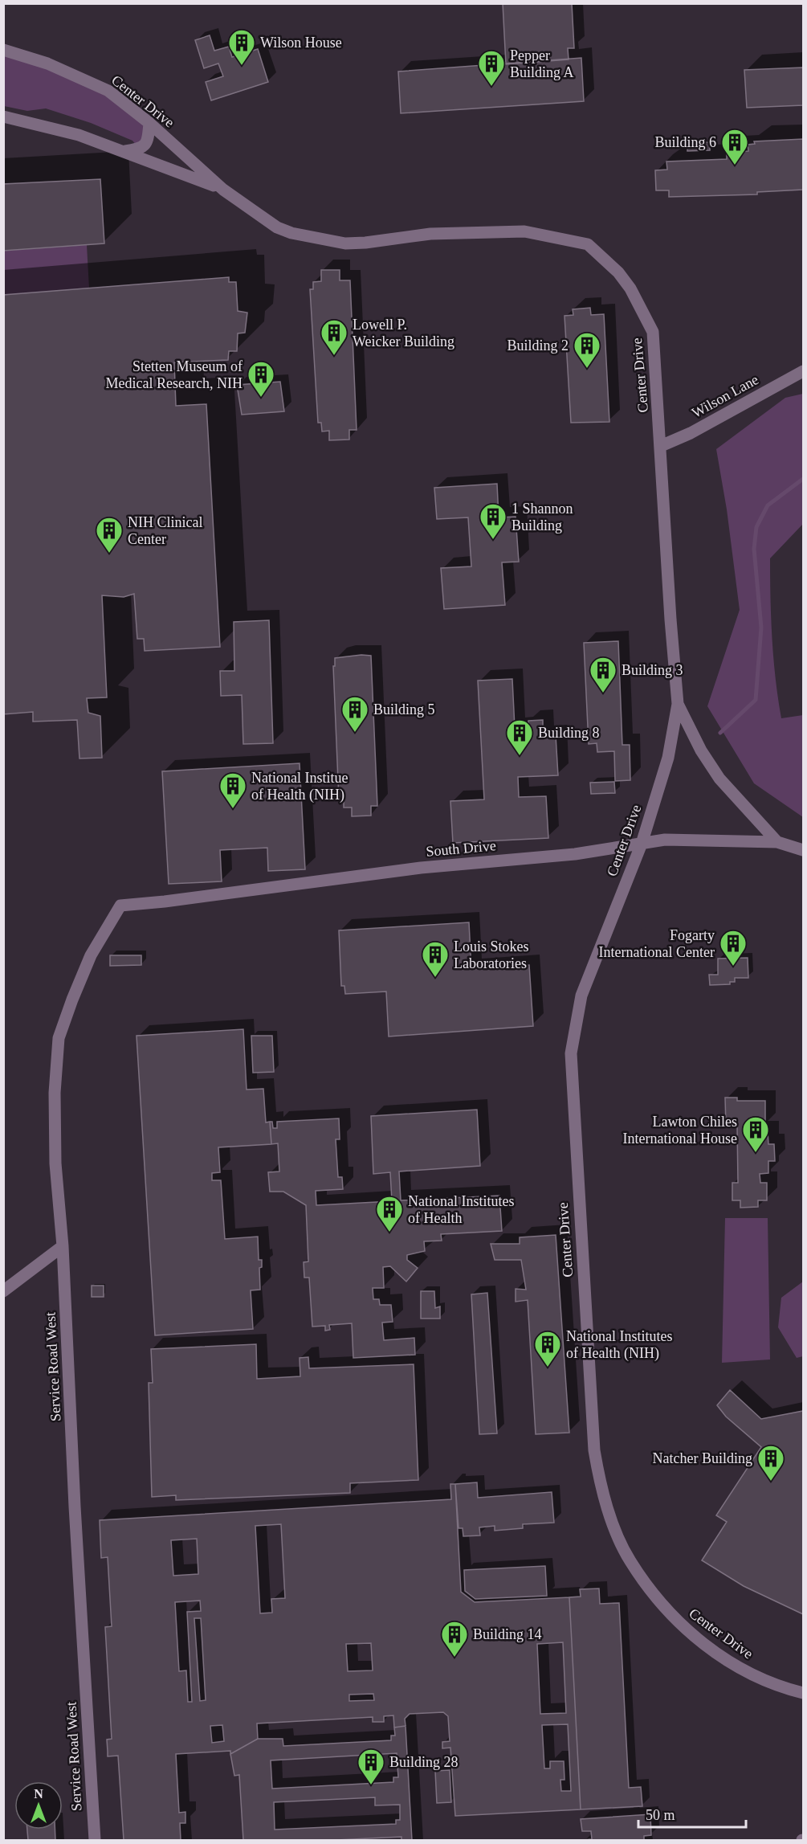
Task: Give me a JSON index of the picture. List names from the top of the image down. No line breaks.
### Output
{"streets":{"street":["Center Drive","Wilson Lane","South Drive","Service Road West"]},"crossings":[["Center Drive","Wilson Lane"],["Center Drive","South Drive"],["South Drive","Service Road West"]],"places":{"building":["Wilson House","Pepper Building A","Building 6","Lowell P. Weicker Building","Building 2","Stetten Museum of Medical Research, NIH","1 Shannon Building","NIH Clinical Center","Building 3","Building 5","Building 8","National Institue of Health (NIH)","Fogarty International Center","Louis Stokes Laboratories","Lawton Chiles International House","National Institutes of Health","National Institutes of Health (NIH)","Natcher Building","Building 14","Building 28"]},"scale_bar":"50 m","north":"top"}
